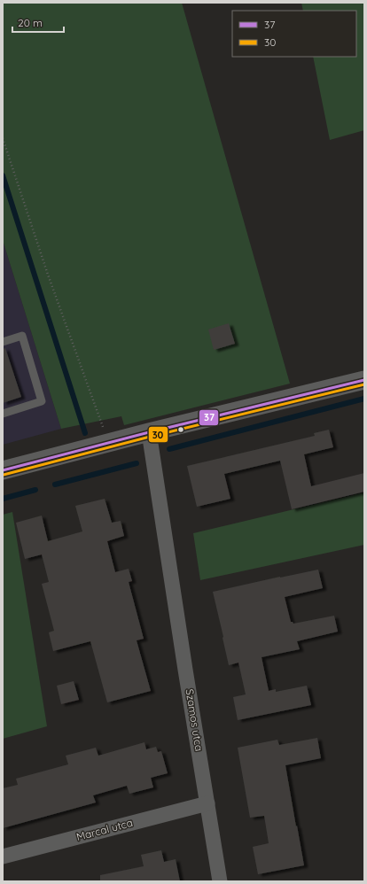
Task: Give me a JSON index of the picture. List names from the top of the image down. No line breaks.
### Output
{"streets":{"street":["Szamos utca","Marcal utca"]},"crossings":[["Szamos utca","Marcal utca"]],"lines":["transit line 37","transit line 30"],"legend":["37","30"],"scale_bar":"20 m"}
